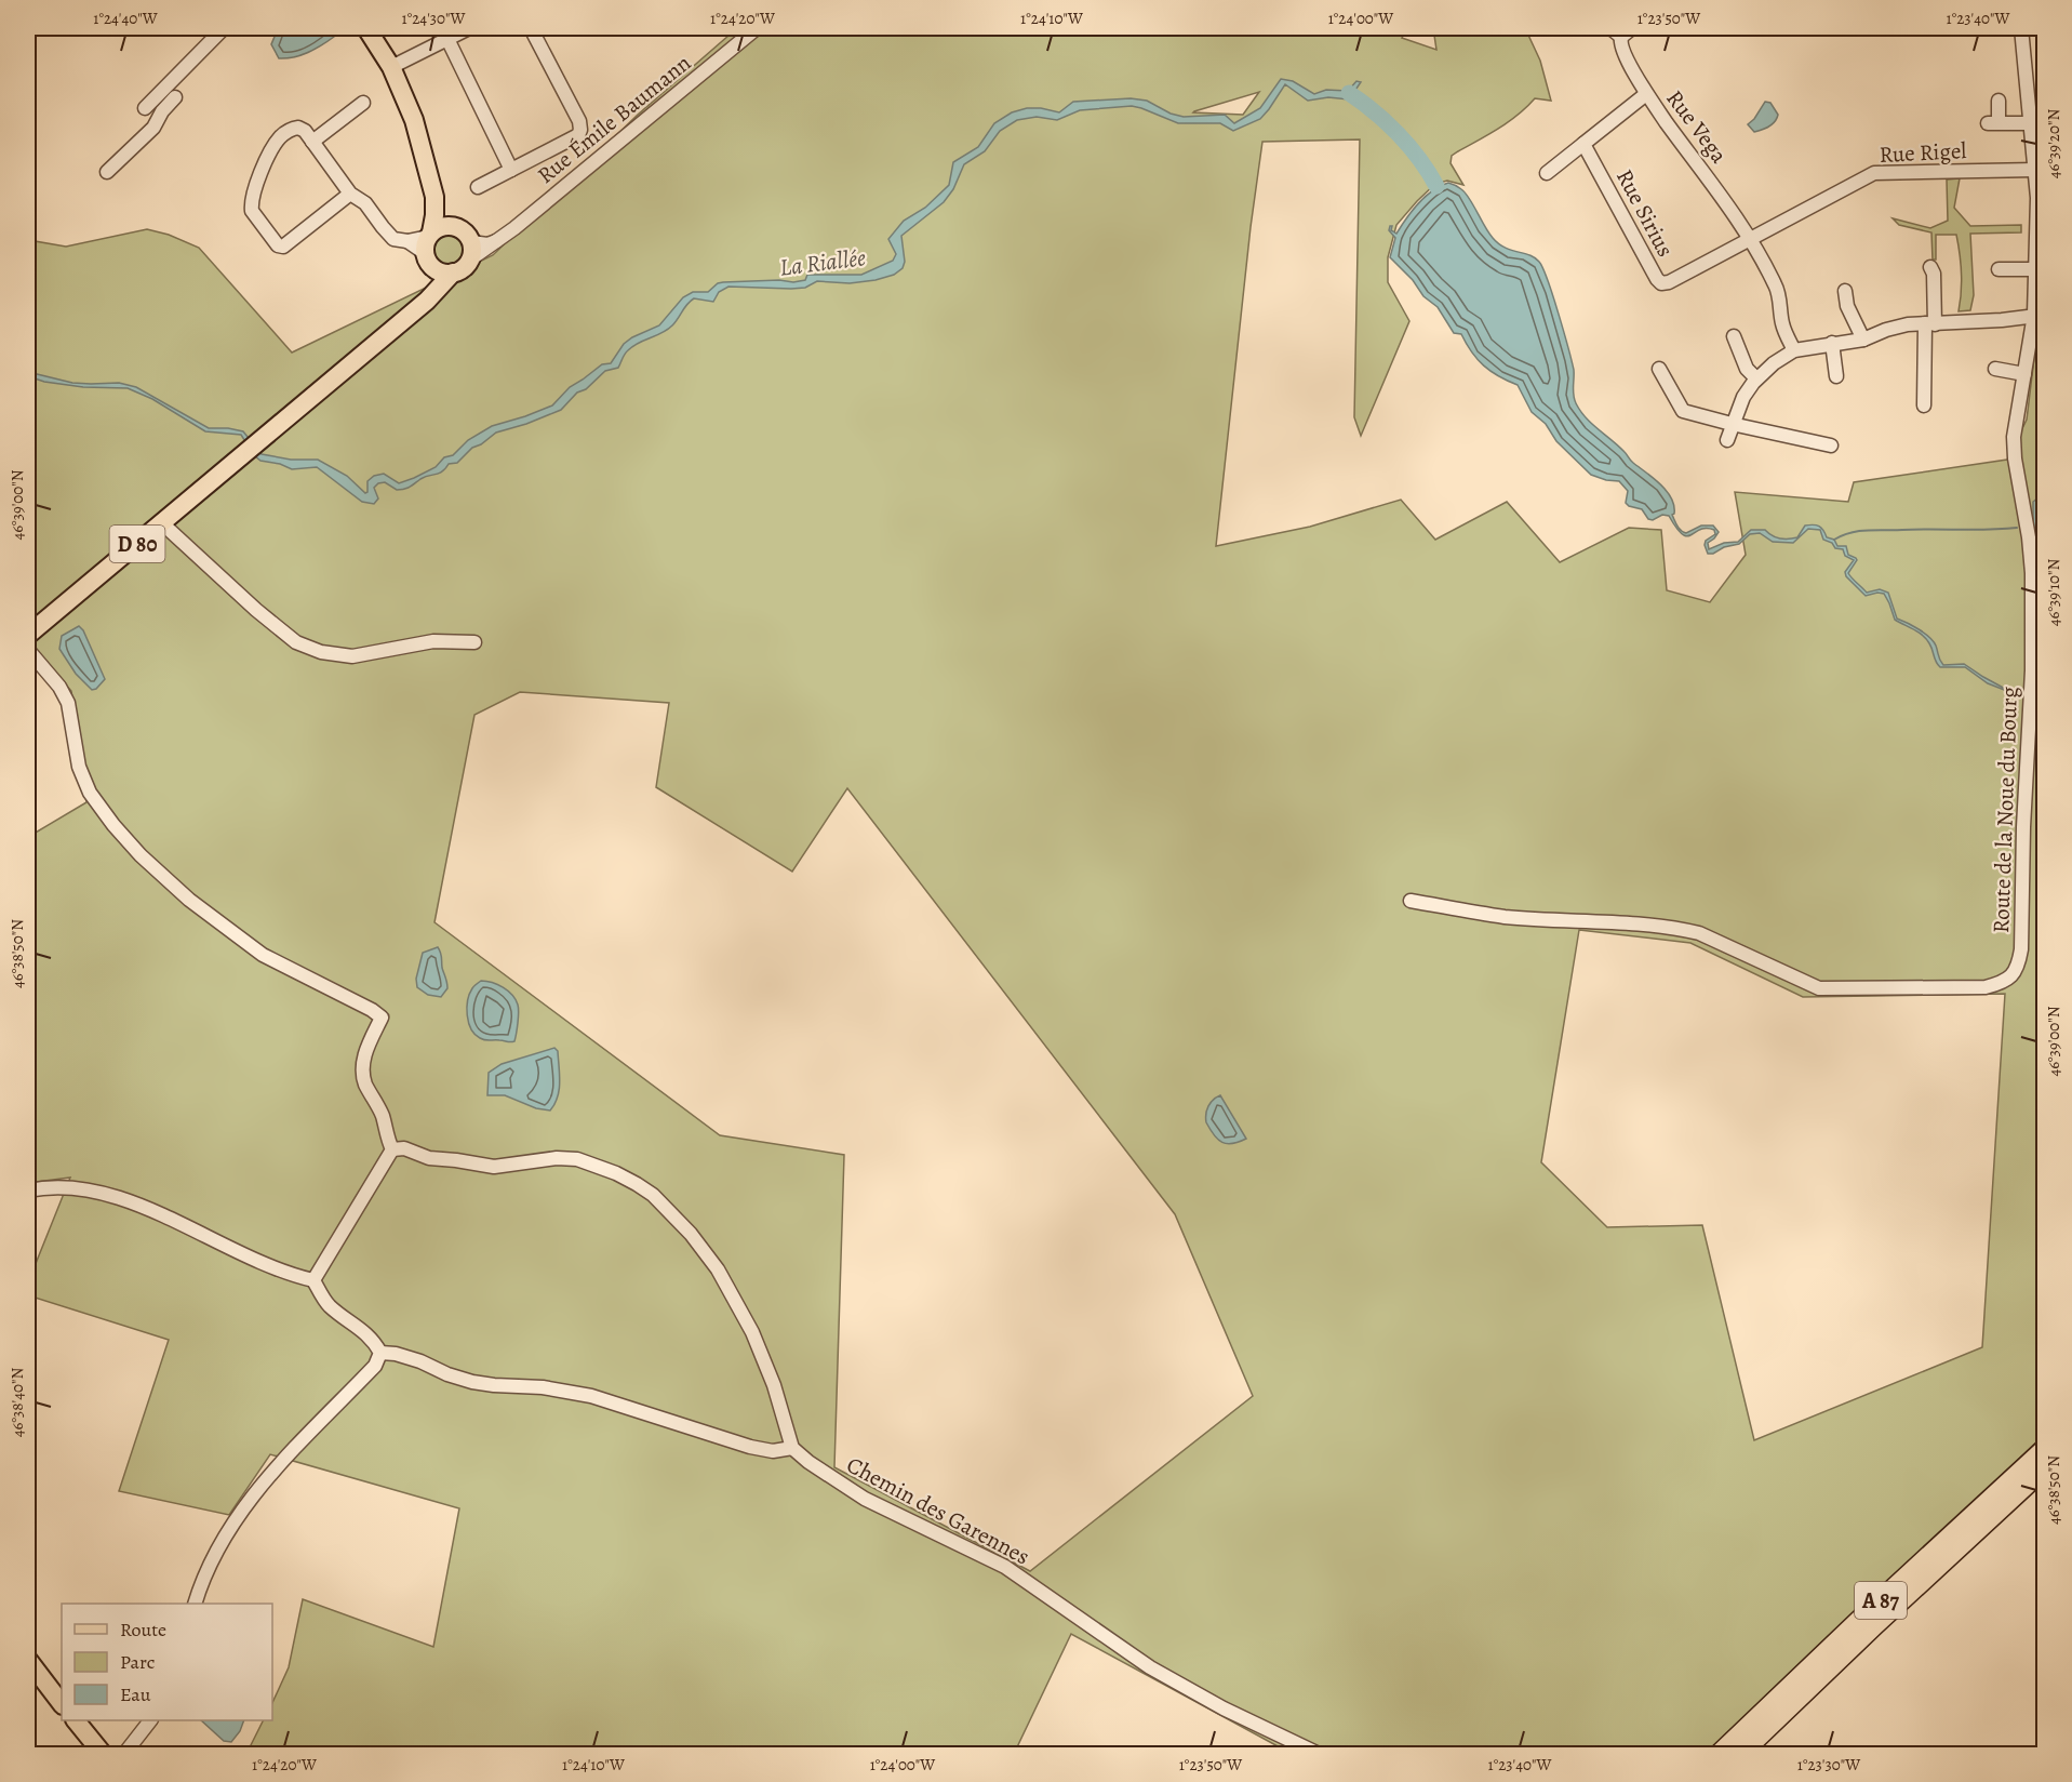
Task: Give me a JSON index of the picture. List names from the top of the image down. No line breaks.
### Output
{"streets":{"highway":["A 87"],"main road":["D 80"],"street":["Rue Émile Baumann","Rue Vega","Rue Rigel","Rue Sirius","Route de la Noue du Bourg","Chemin des Garennes"]},"crossings":[["Rue Émile Baumann","D 80"],["Rue Vega","Rue Rigel"],["Rue Vega","Rue Sirius"],["Rue Rigel","Rue Sirius"],["Rue Rigel","Route de la Noue du Bourg"]],"water":["La Riallée"],"legend":["Route","Parc","Eau"],"coordinates":["1°24'40\"W","1°24'30\"W","1°24'20\"W","1°24'10\"W","1°24'00\"W","1°23'50\"W","1°23'40\"W","46°39'20\"N","46°39'00\"N","46°39'10\"N","46°38'50\"N","46°38'40\"N","1°23'30\"W"]}
